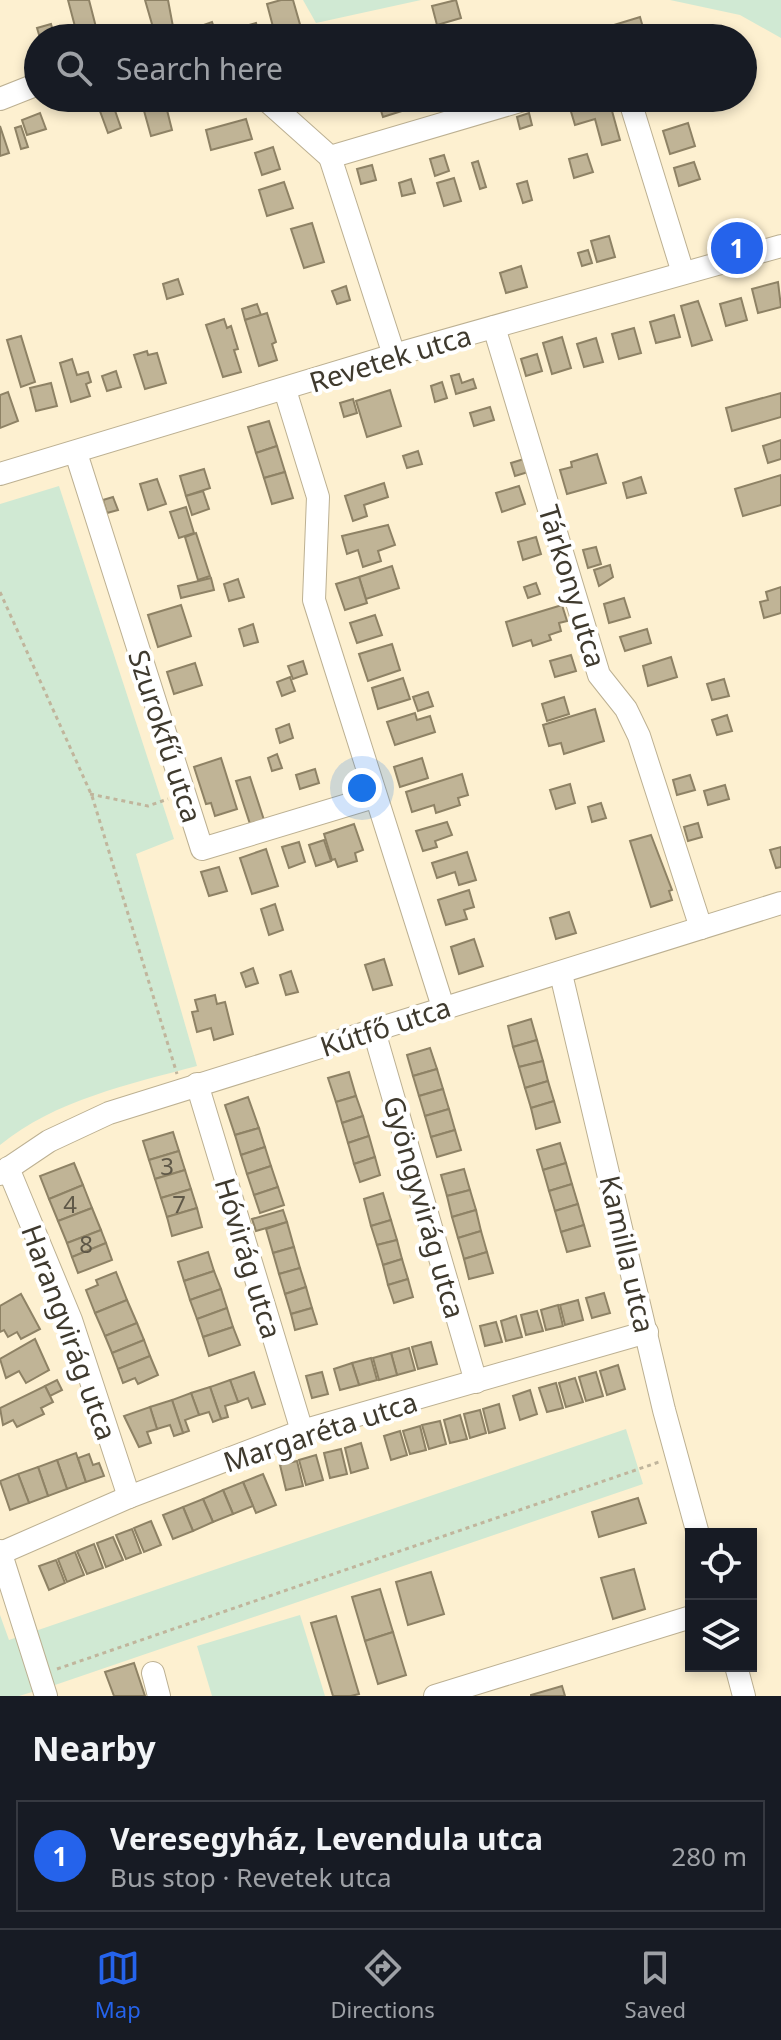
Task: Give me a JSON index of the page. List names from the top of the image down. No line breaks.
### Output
{"streets":{"street":["Revetek utca","Tárkony utca","Szurokfű utca","Kútfő utca","Gyöngyvirág utca","Kamilla utca","Hóvirág utca","Harangvirág utca","Margaréta utca"]},"crossings":[["Revetek utca","Tárkony utca"],["Revetek utca","Szurokfű utca"],["Tárkony utca","Kútfő utca"],["Kútfő utca","Gyöngyvirág utca"],["Kútfő utca","Kamilla utca"],["Kútfő utca","Hóvirág utca"],["Kútfő utca","Harangvirág utca"],["Gyöngyvirág utca","Margaréta utca"],["Kamilla utca","Margaréta utca"],["Hóvirág utca","Margaréta utca"],["Harangvirág utca","Margaréta utca"]],"house_numbers":["3","4","7","8"],"page":{"search":"Search here","pins":"1","heading":"Nearby","list":[{"mark":"1","name":"Veresegyház, Levendula utca","note":"Bus stop · Revetek utca","value":"280 m"}],"nav":["Map","Directions","Saved"]}}
